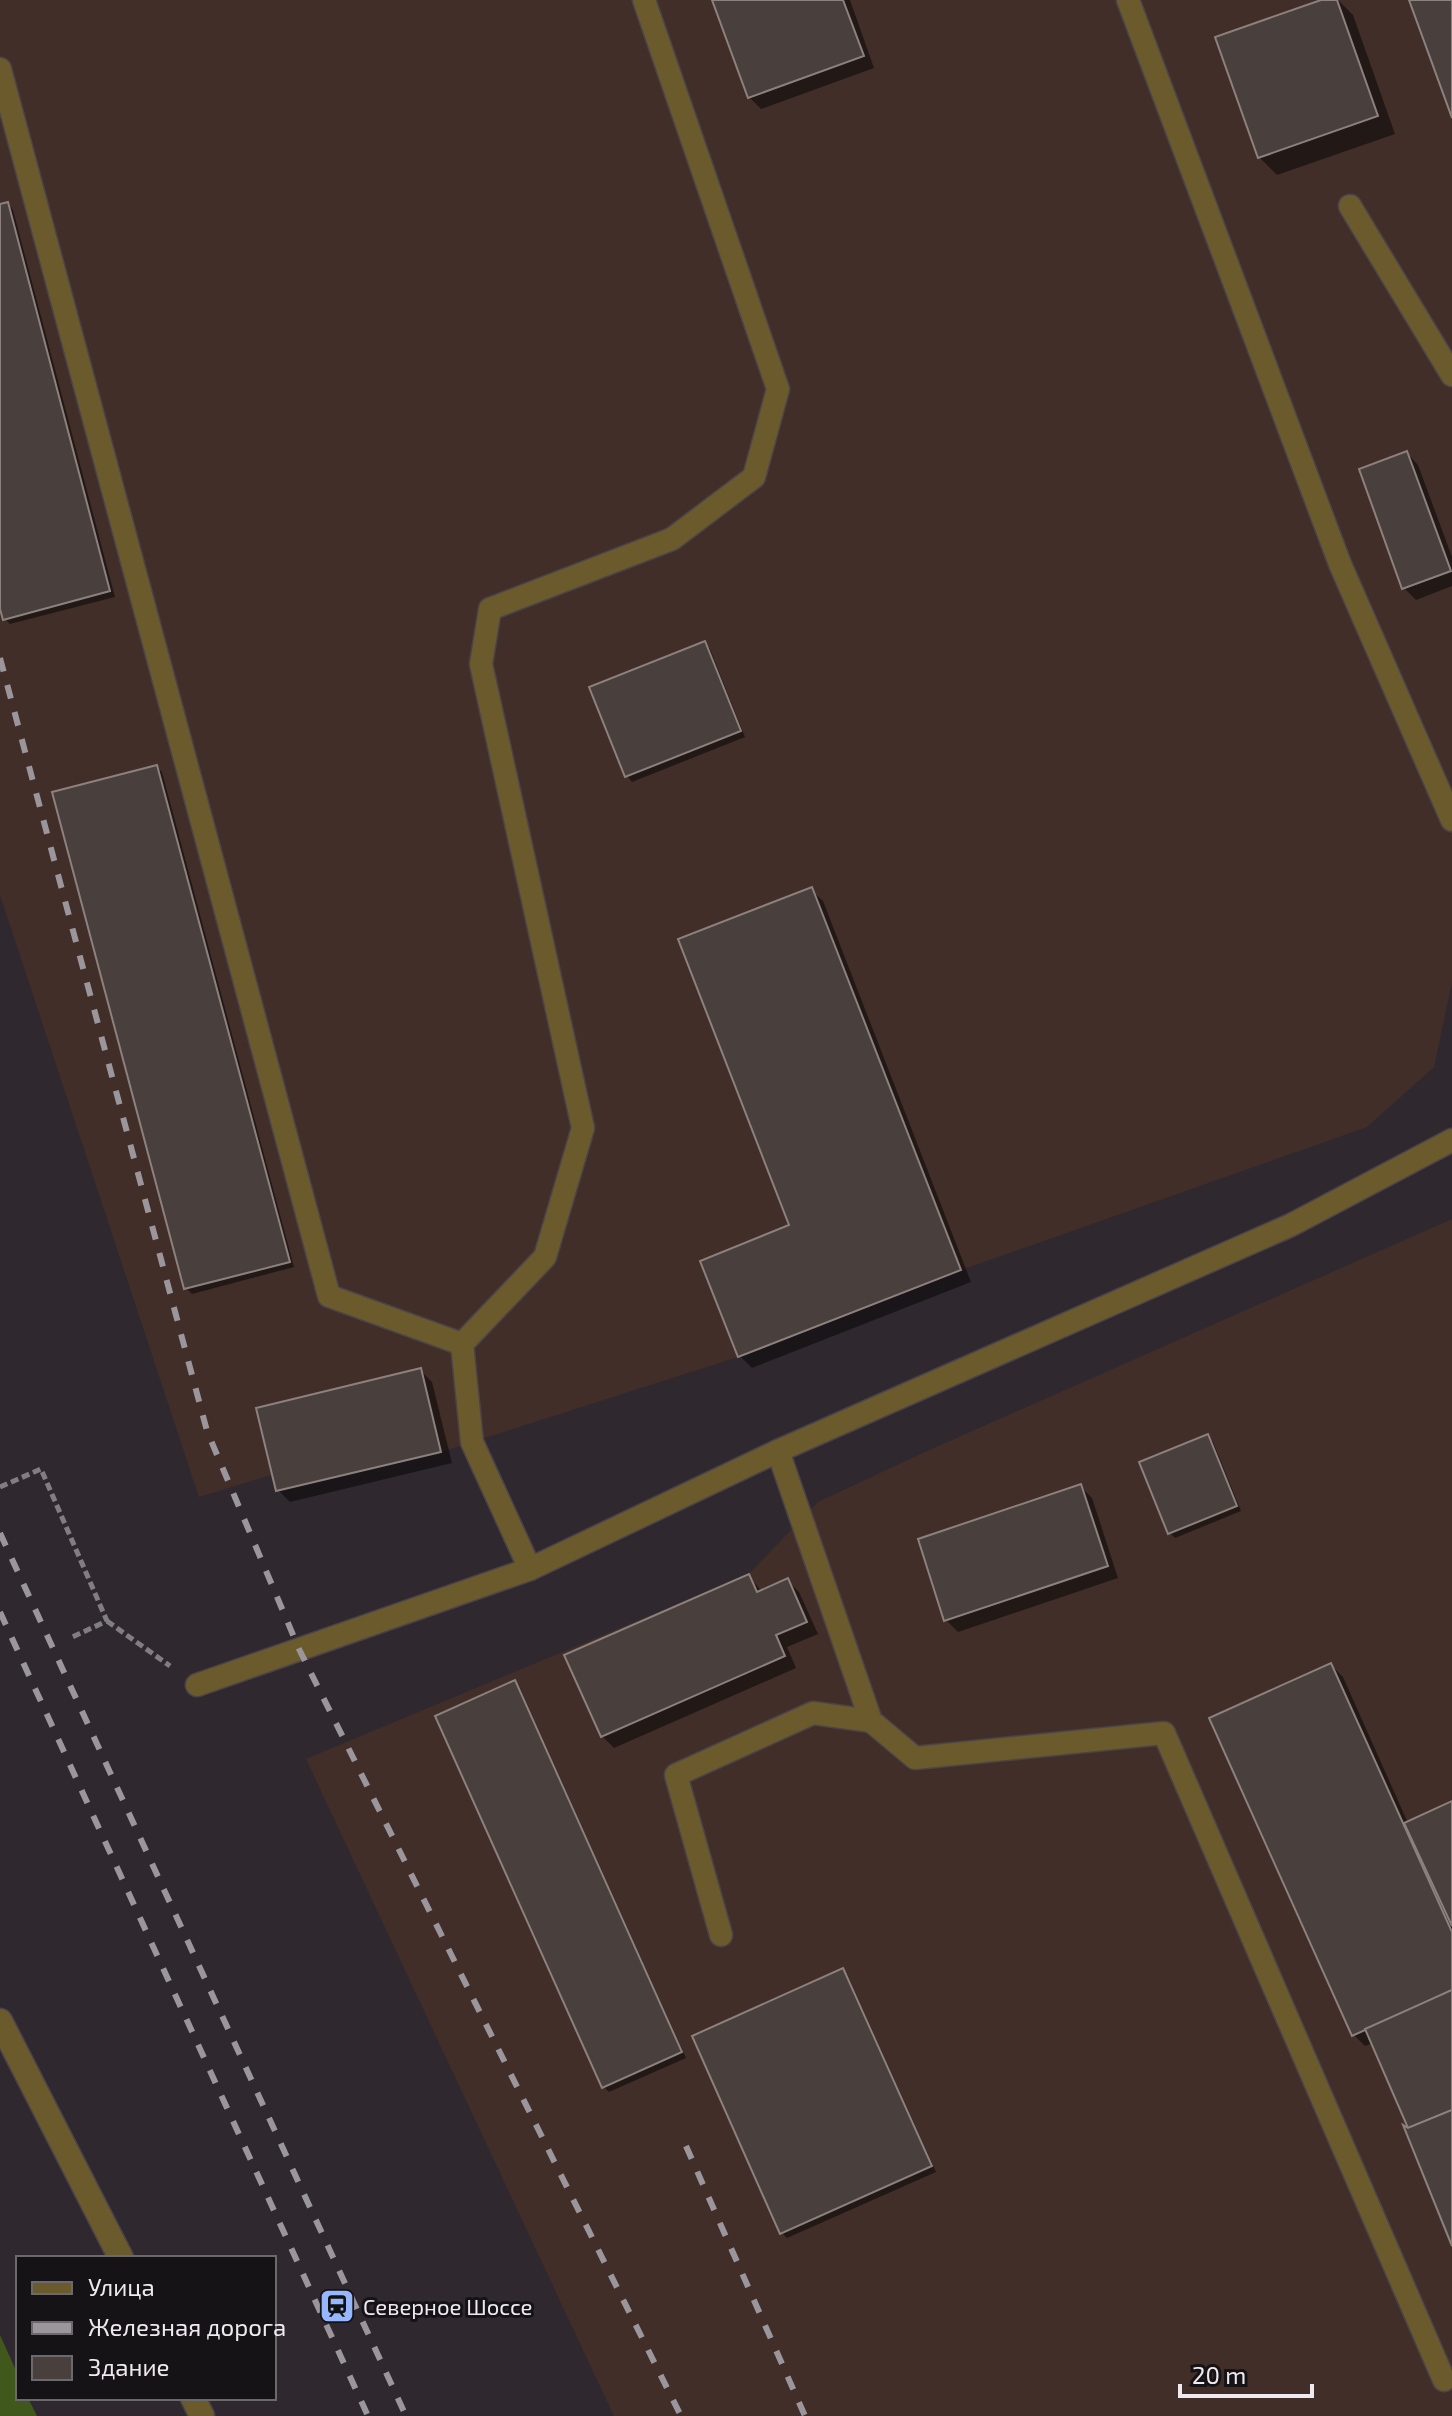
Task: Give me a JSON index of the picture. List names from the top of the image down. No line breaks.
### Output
{"places":{"station":["Северное Шоссе"]},"legend":["Улица","Железная дорога","Здание"],"scale_bar":"20 m"}
